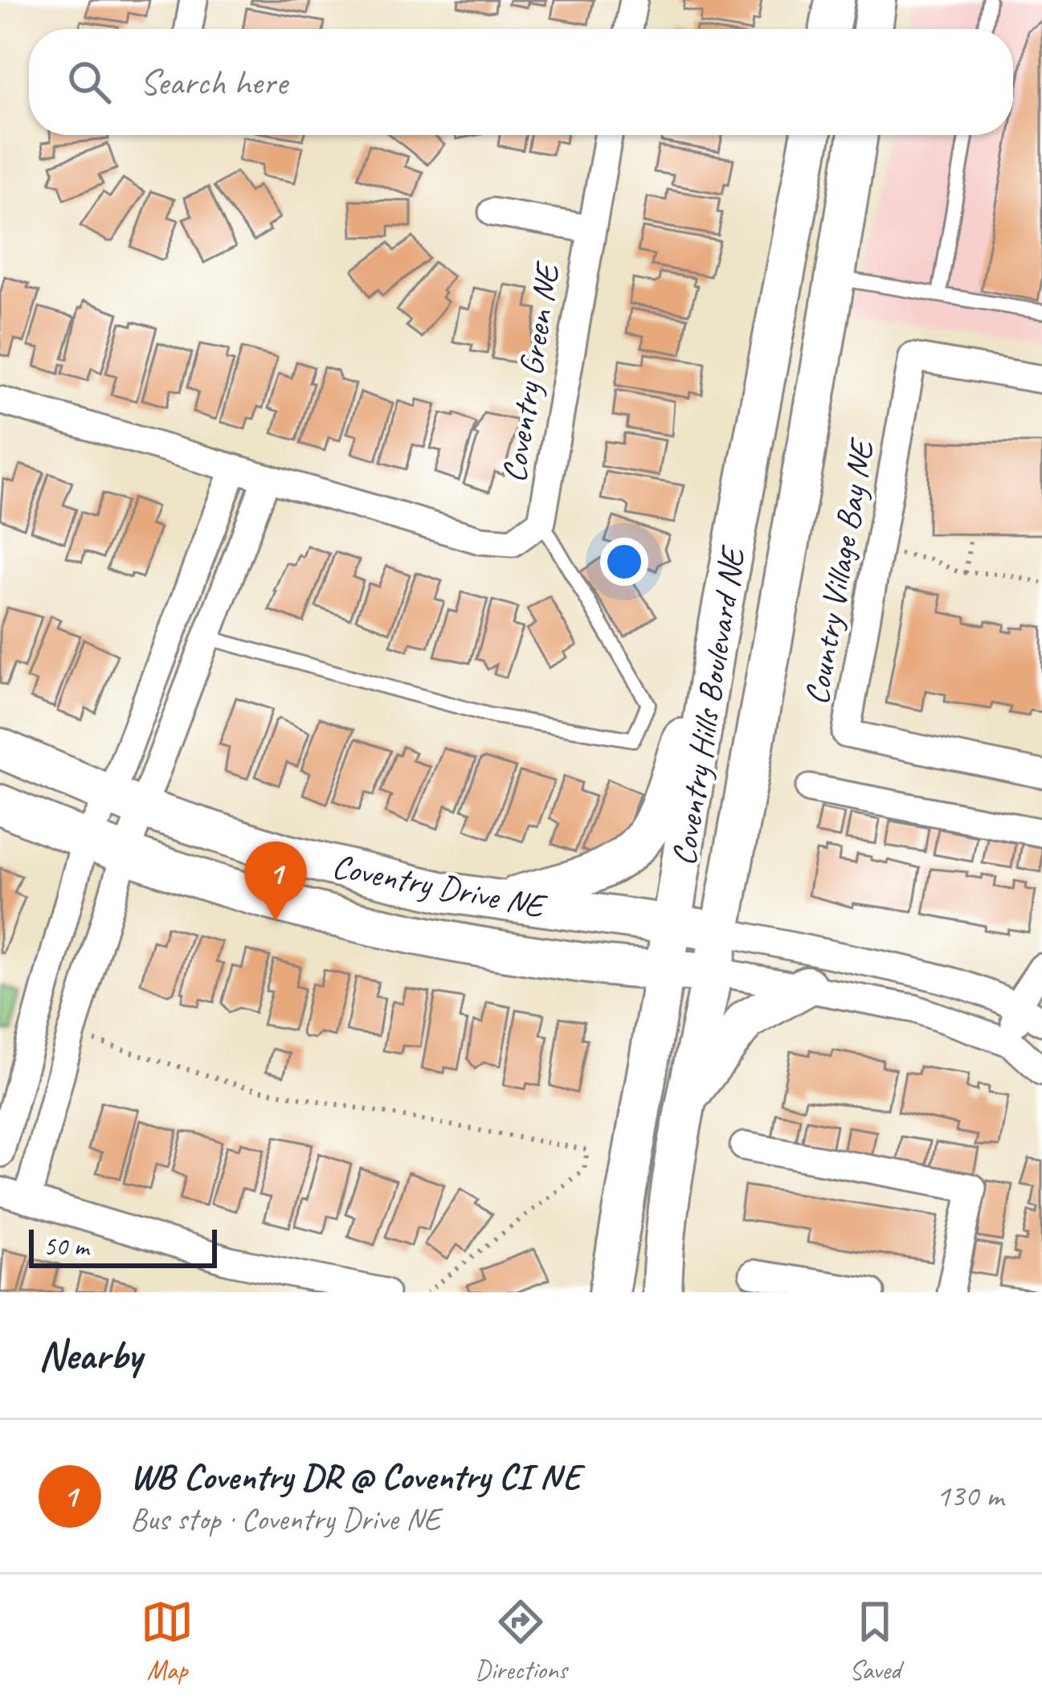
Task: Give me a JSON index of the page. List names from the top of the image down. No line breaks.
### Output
{"streets":{"street":["Coventry Green NE","Country Village Bay NE","Coventry Hills Boulevard NE","Coventry Drive NE"]},"crossings":[["Coventry Hills Boulevard NE","Coventry Drive NE"]],"scale_bar":"50 m","page":{"search":"Search here","pins":"1","scale":"50 m","heading":"Nearby","list":[{"mark":"1","name":"WB Coventry DR @ Coventry CI NE","note":"Bus stop · Coventry Drive NE","value":"130 m"}],"nav":["Map","Directions","Saved"]}}
